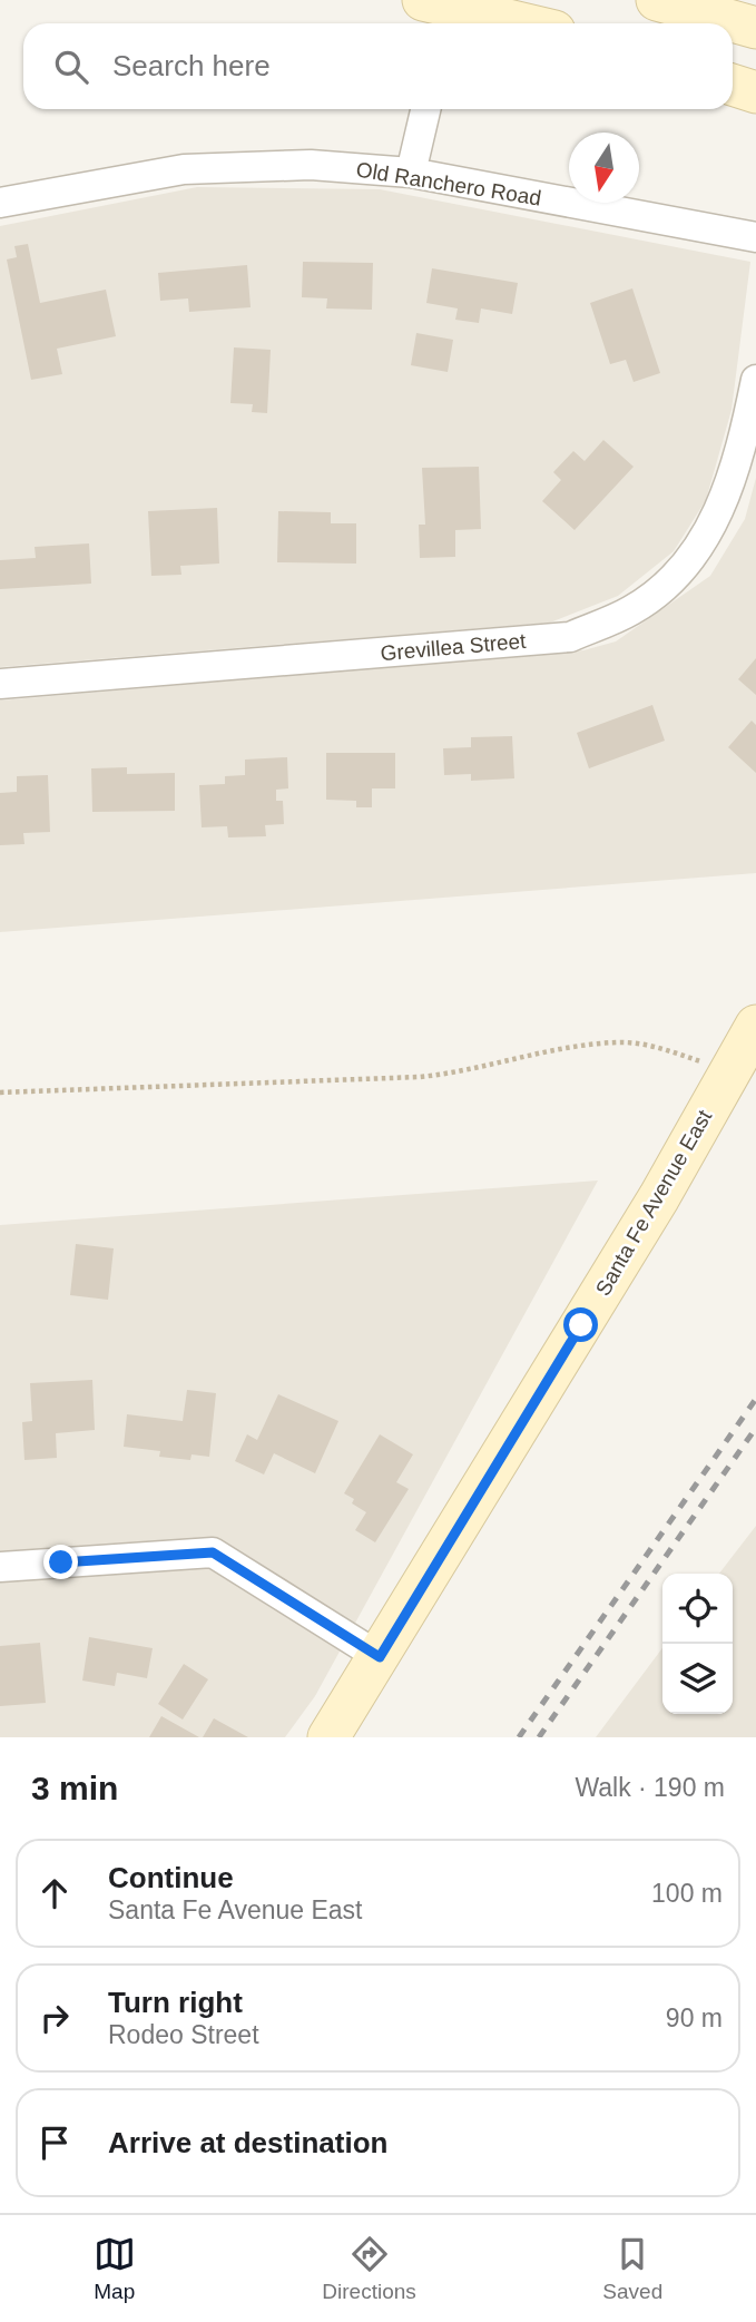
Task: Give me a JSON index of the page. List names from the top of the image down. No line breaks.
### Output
{"streets":{"street":["Old Ranchero Road","Grevillea Street","Santa Fe Avenue East"]},"north":"bottom","page":{"search":"Search here","heading":["3 min","Walk · 190 m"],"list":[["Continue","Santa Fe Avenue East","100 m"],["Turn right","Rodeo Street","90 m"],"Arrive at destination"],"nav":["Map","Directions","Saved"]}}
